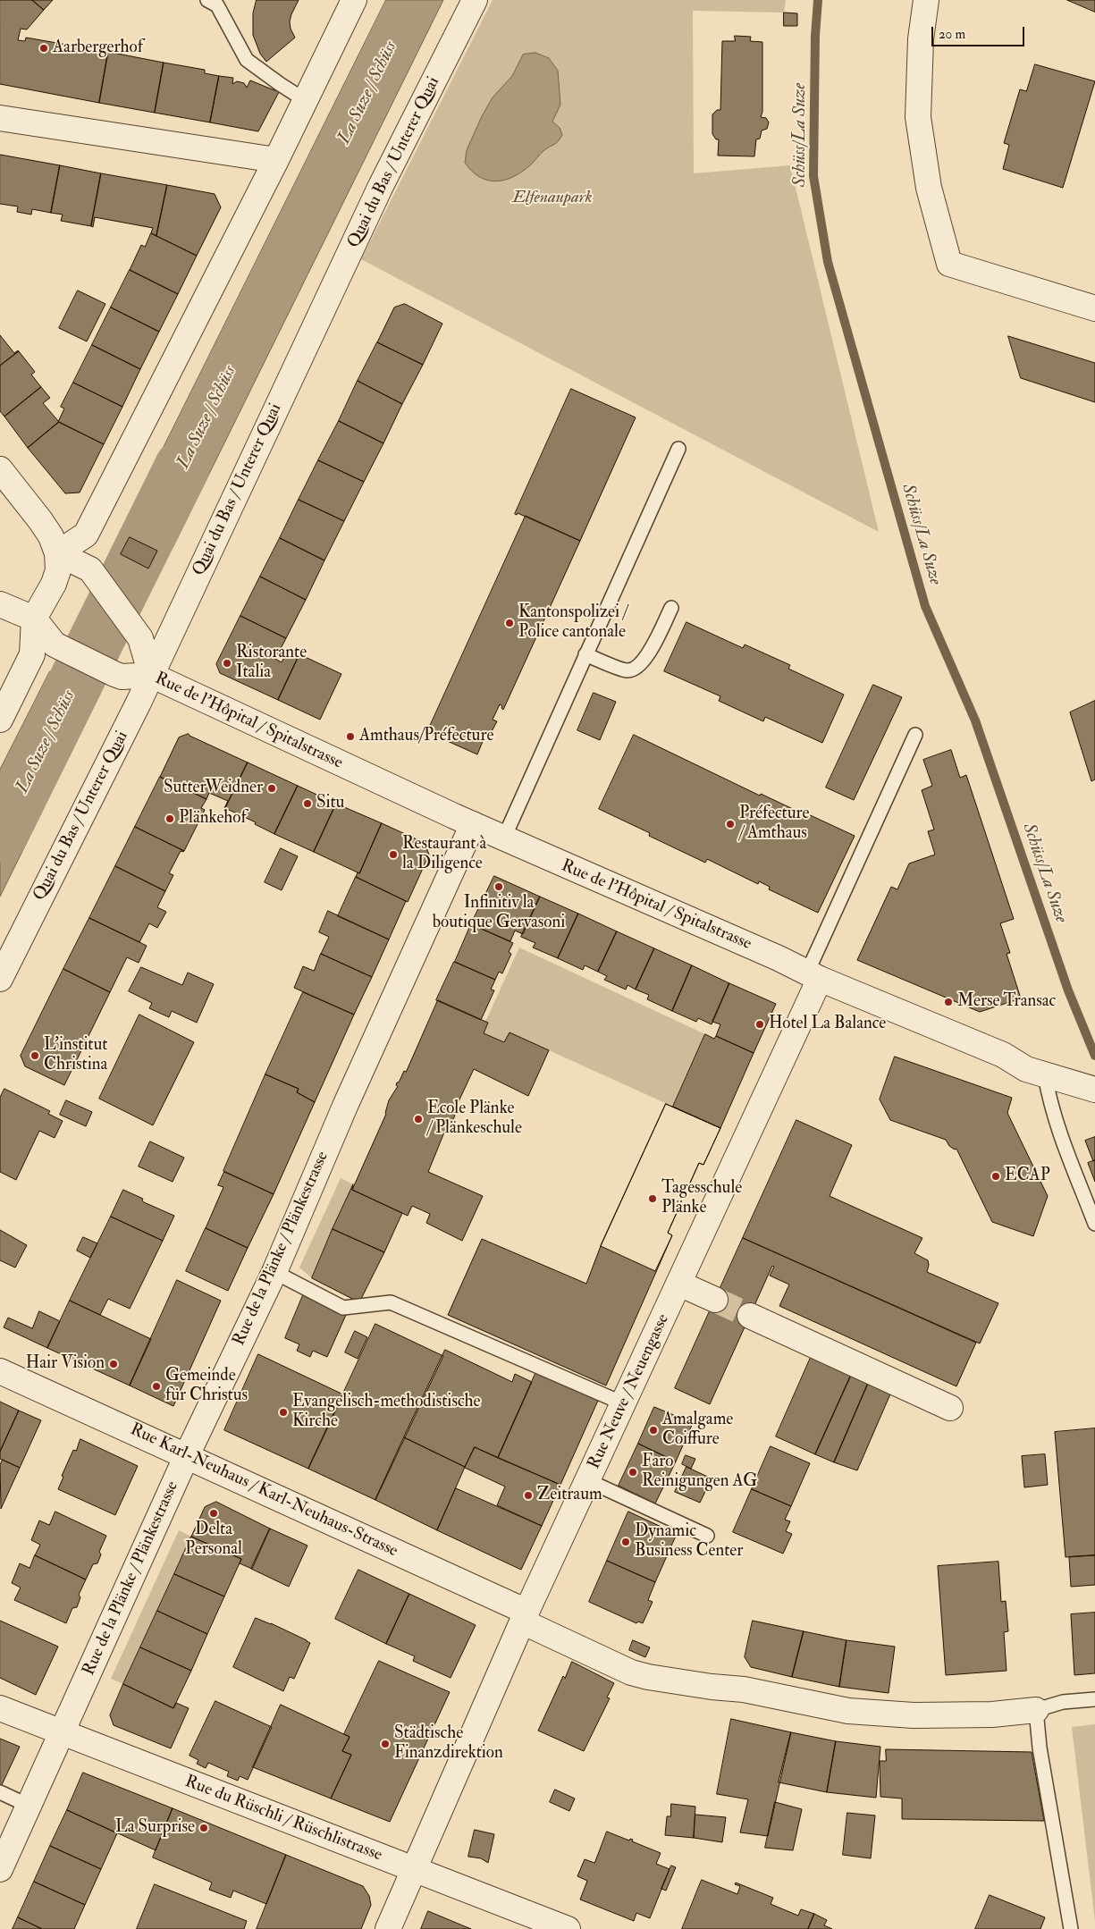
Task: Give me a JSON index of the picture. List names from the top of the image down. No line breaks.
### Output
{"streets":{"street":["Quai du Bas / Unterer Quai","Rue de l'Hôpital / Spitalstrasse","Rue de la Plänke / Plänkestrasse","Rue Neuve / Neuengasse","Rue Karl-Neuhaus / Karl-Neuhaus-Strasse","Rue du Rüschli / Rüschlistrasse"]},"crossings":[["Quai du Bas / Unterer Quai","Rue de l'Hôpital / Spitalstrasse"],["Rue de l'Hôpital / Spitalstrasse","Rue de la Plänke / Plänkestrasse"],["Rue de l'Hôpital / Spitalstrasse","Rue Neuve / Neuengasse"],["Rue de la Plänke / Plänkestrasse","Rue Karl-Neuhaus / Karl-Neuhaus-Strasse"],["Rue de la Plänke / Plänkestrasse","Rue du Rüschli / Rüschlistrasse"],["Rue Neuve / Neuengasse","Rue Karl-Neuhaus / Karl-Neuhaus-Strasse"],["Rue Neuve / Neuengasse","Rue du Rüschli / Rüschlistrasse"]],"water":["La Suze / Schüss","Schüss/La Suze"],"parks":["Elfenaupark"],"places":["Aarbergerhof","Kantonspolizei / Police cantonale","Ristorante Italia","Amthaus/Préfecture","SutterWeidner","Situ","Plänkehof","Préfecture / Amthaus","Restaurant à la Diligence","Infinitiv la boutique Gervasoni","Merse Transac","Hotel La Balance","L'institut Christina","Ecole Plänke / Plänkeschule","ECAP","Tagesschule Plänke","Hair Vision","Gemeinde für Christus","Evangelisch-methodistische Kirche","Amalgame Coiffure","Faro Reinigungen AG","Zeitraum","Delta Personal","Dynamic Business Center","Städtische Finanzdirektion","La Surprise"],"scale_bar":"20 m"}
